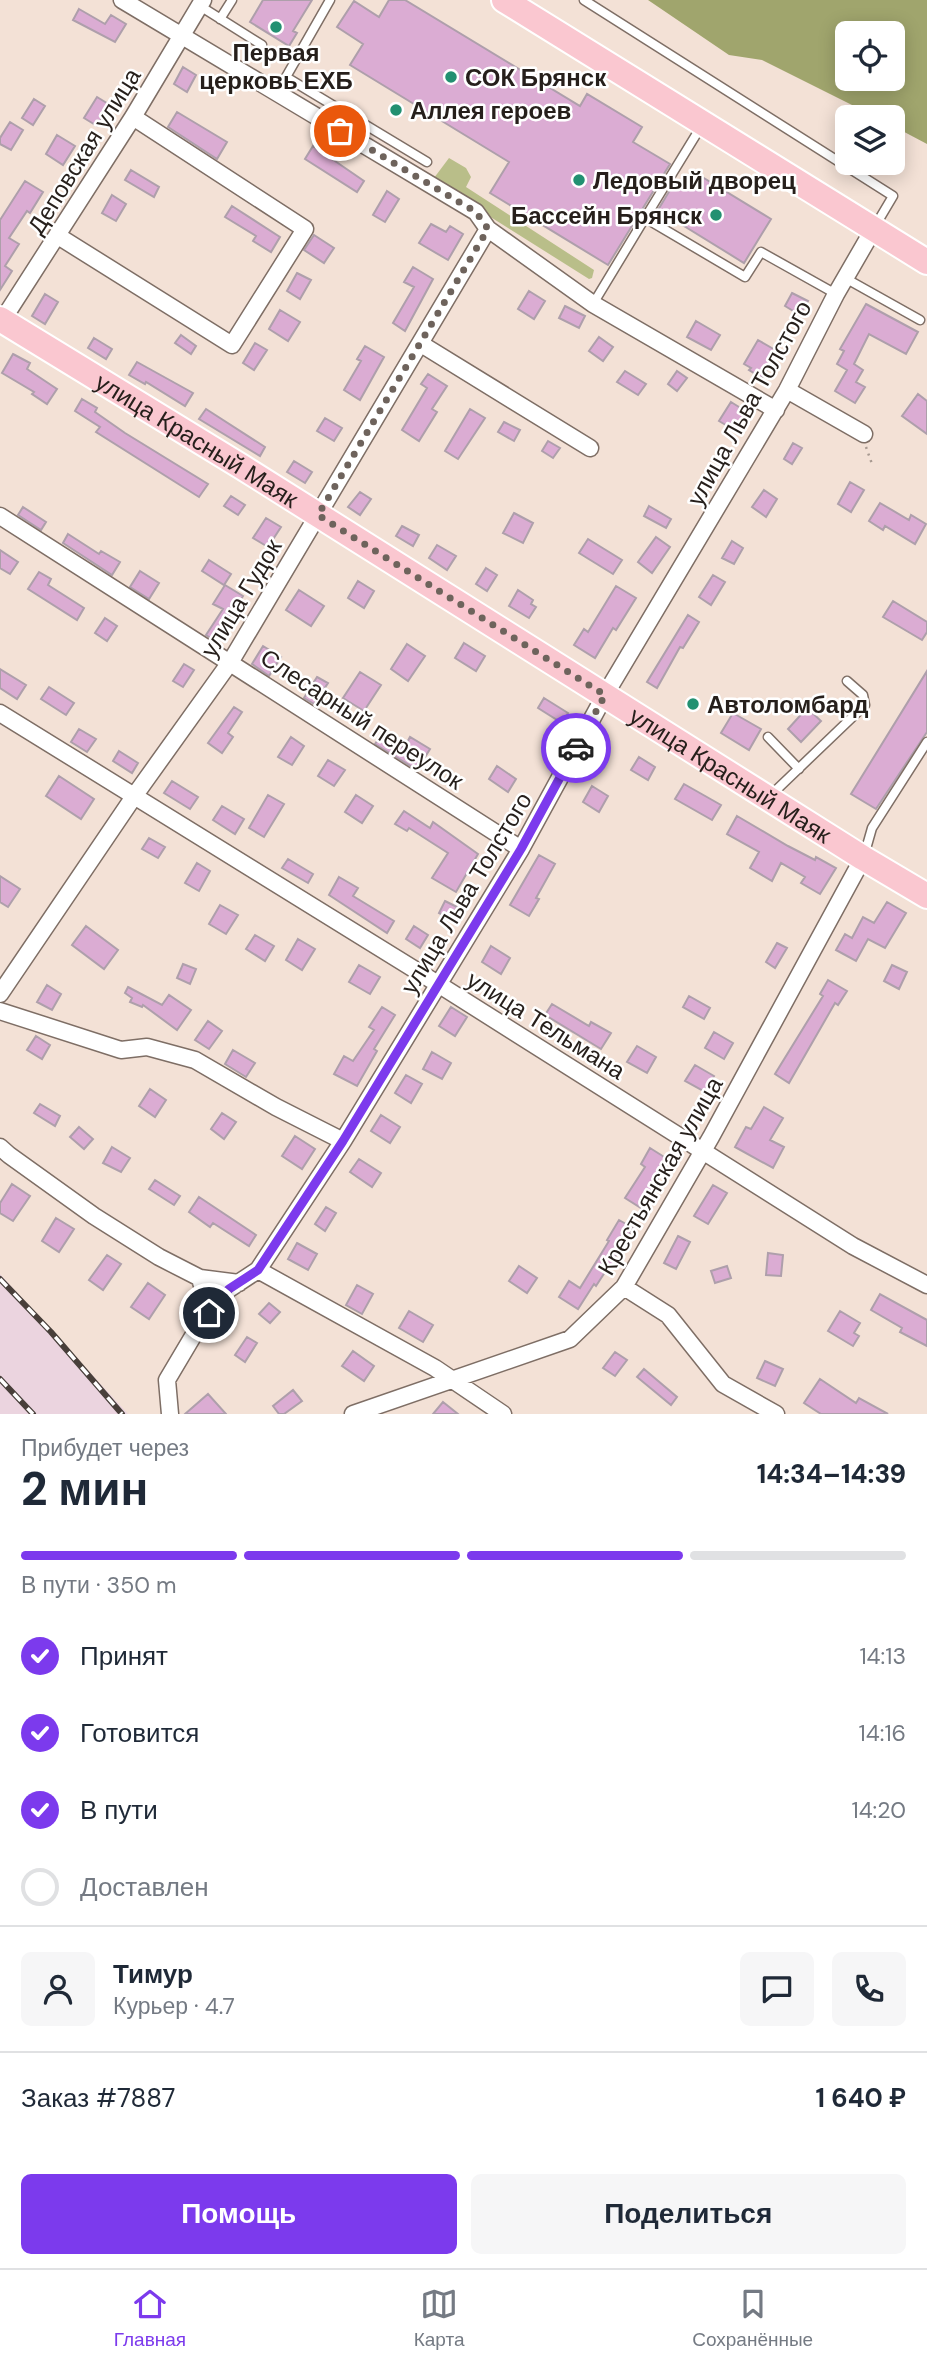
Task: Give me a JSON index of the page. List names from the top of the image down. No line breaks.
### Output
{"streets":{"main road":["улица Красный Маяк"],"street":["Деповская улица","улица Льва Толстого","улица Гудок","Слесарный переулок","улица Тельмана","Крестьянская улица"]},"crossings":[["Деповская улица","улица Красный Маяк"],["улица Льва Толстого","улица Красный Маяк"],["улица Льва Толстого","Слесарный переулок"],["улица Льва Толстого","улица Тельмана"],["улица Красный Маяк","улица Гудок"],["улица Красный Маяк","Крестьянская улица"],["улица Гудок","Слесарный переулок"],["улица Гудок","улица Тельмана"],["улица Тельмана","Крестьянская улица"]],"places":["Первая церковь ЕХБ","СОК Брянск","Аллея героев","Ледовый дворец","Бассейн Брянск","Автоломбард"],"page":{"heading":["2 мин","Прибудет через","14:34–14:39"],"panel":["Тимур","Курьер · 4.7","Заказ #7887","1 640 ₽"],"bar":"В пути · 350 m","list":[["Принят","14:13"],["Готовится","14:16"],["В пути","14:20"],"Доставлен"],"buttons":["Помощь","Поделиться"],"tabs":["Главная","Карта","Сохранённые"]}}
